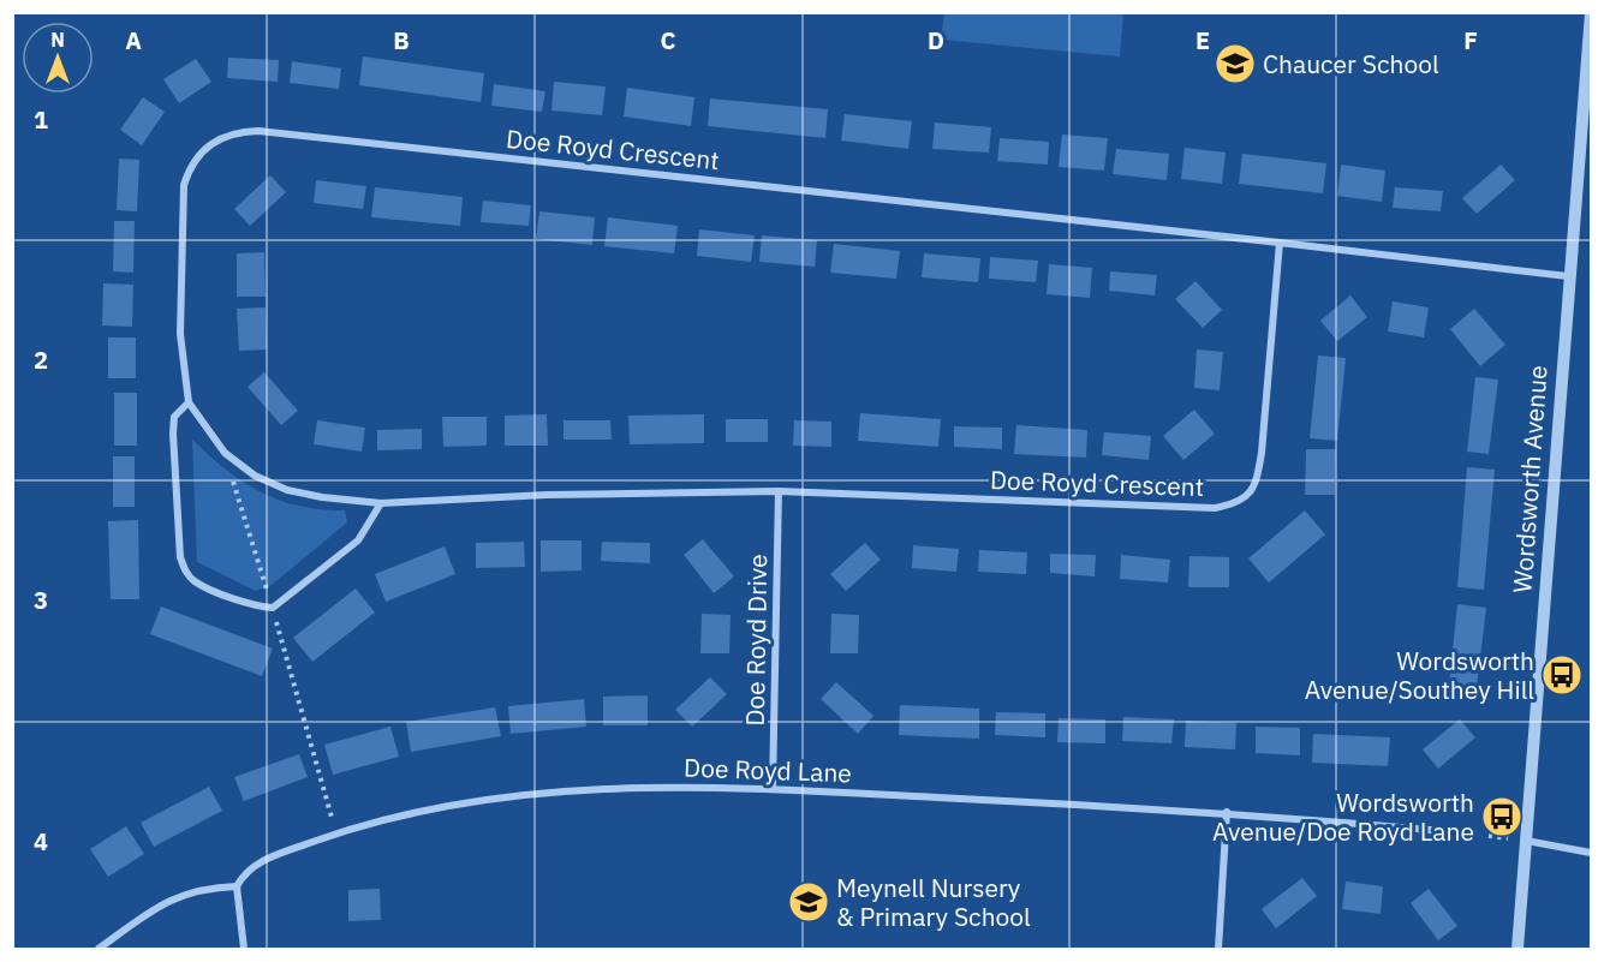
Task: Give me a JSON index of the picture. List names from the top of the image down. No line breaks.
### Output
{"streets":{"street":["Doe Royd Crescent","Wordsworth Avenue","Doe Royd Drive","Doe Royd Lane"]},"crossings":[["Doe Royd Crescent","Wordsworth Avenue"],["Doe Royd Crescent","Doe Royd Drive"],["Doe Royd Drive","Doe Royd Lane"]],"places":{"school or university":["Chaucer School","Meynell Nursery & Primary School"],"bus stop":["Wordsworth Avenue/Southey Hill","Wordsworth Avenue/Doe Royd Lane"]},"north":"top","grid":{"columns":["A","B","C","D","E","F"],"rows":["1","2","3","4"]}}
